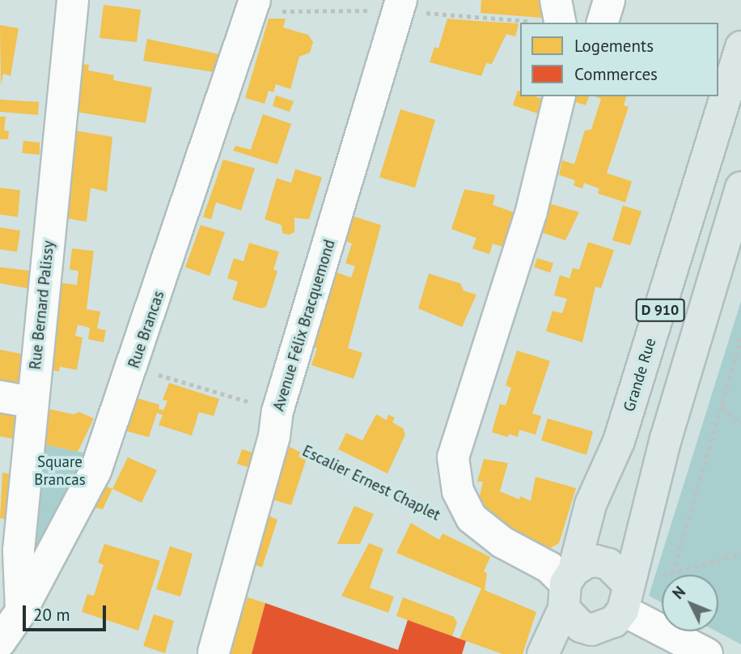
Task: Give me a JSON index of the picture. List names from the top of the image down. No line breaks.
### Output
{"streets":{"main road":["D 910","Grande Rue"],"street":["Rue Bernard Palissy","Avenue Félix Bracquemond","Rue Brancas"],"path":["Escalier Ernest Chaplet"]},"crossings":[["Rue Bernard Palissy","Rue Brancas"],["Avenue Félix Bracquemond","Escalier Ernest Chaplet"]],"parks":["Square Brancas"],"legend":["Logements","Commerces"],"scale_bar":"20 m","north":"top left"}
